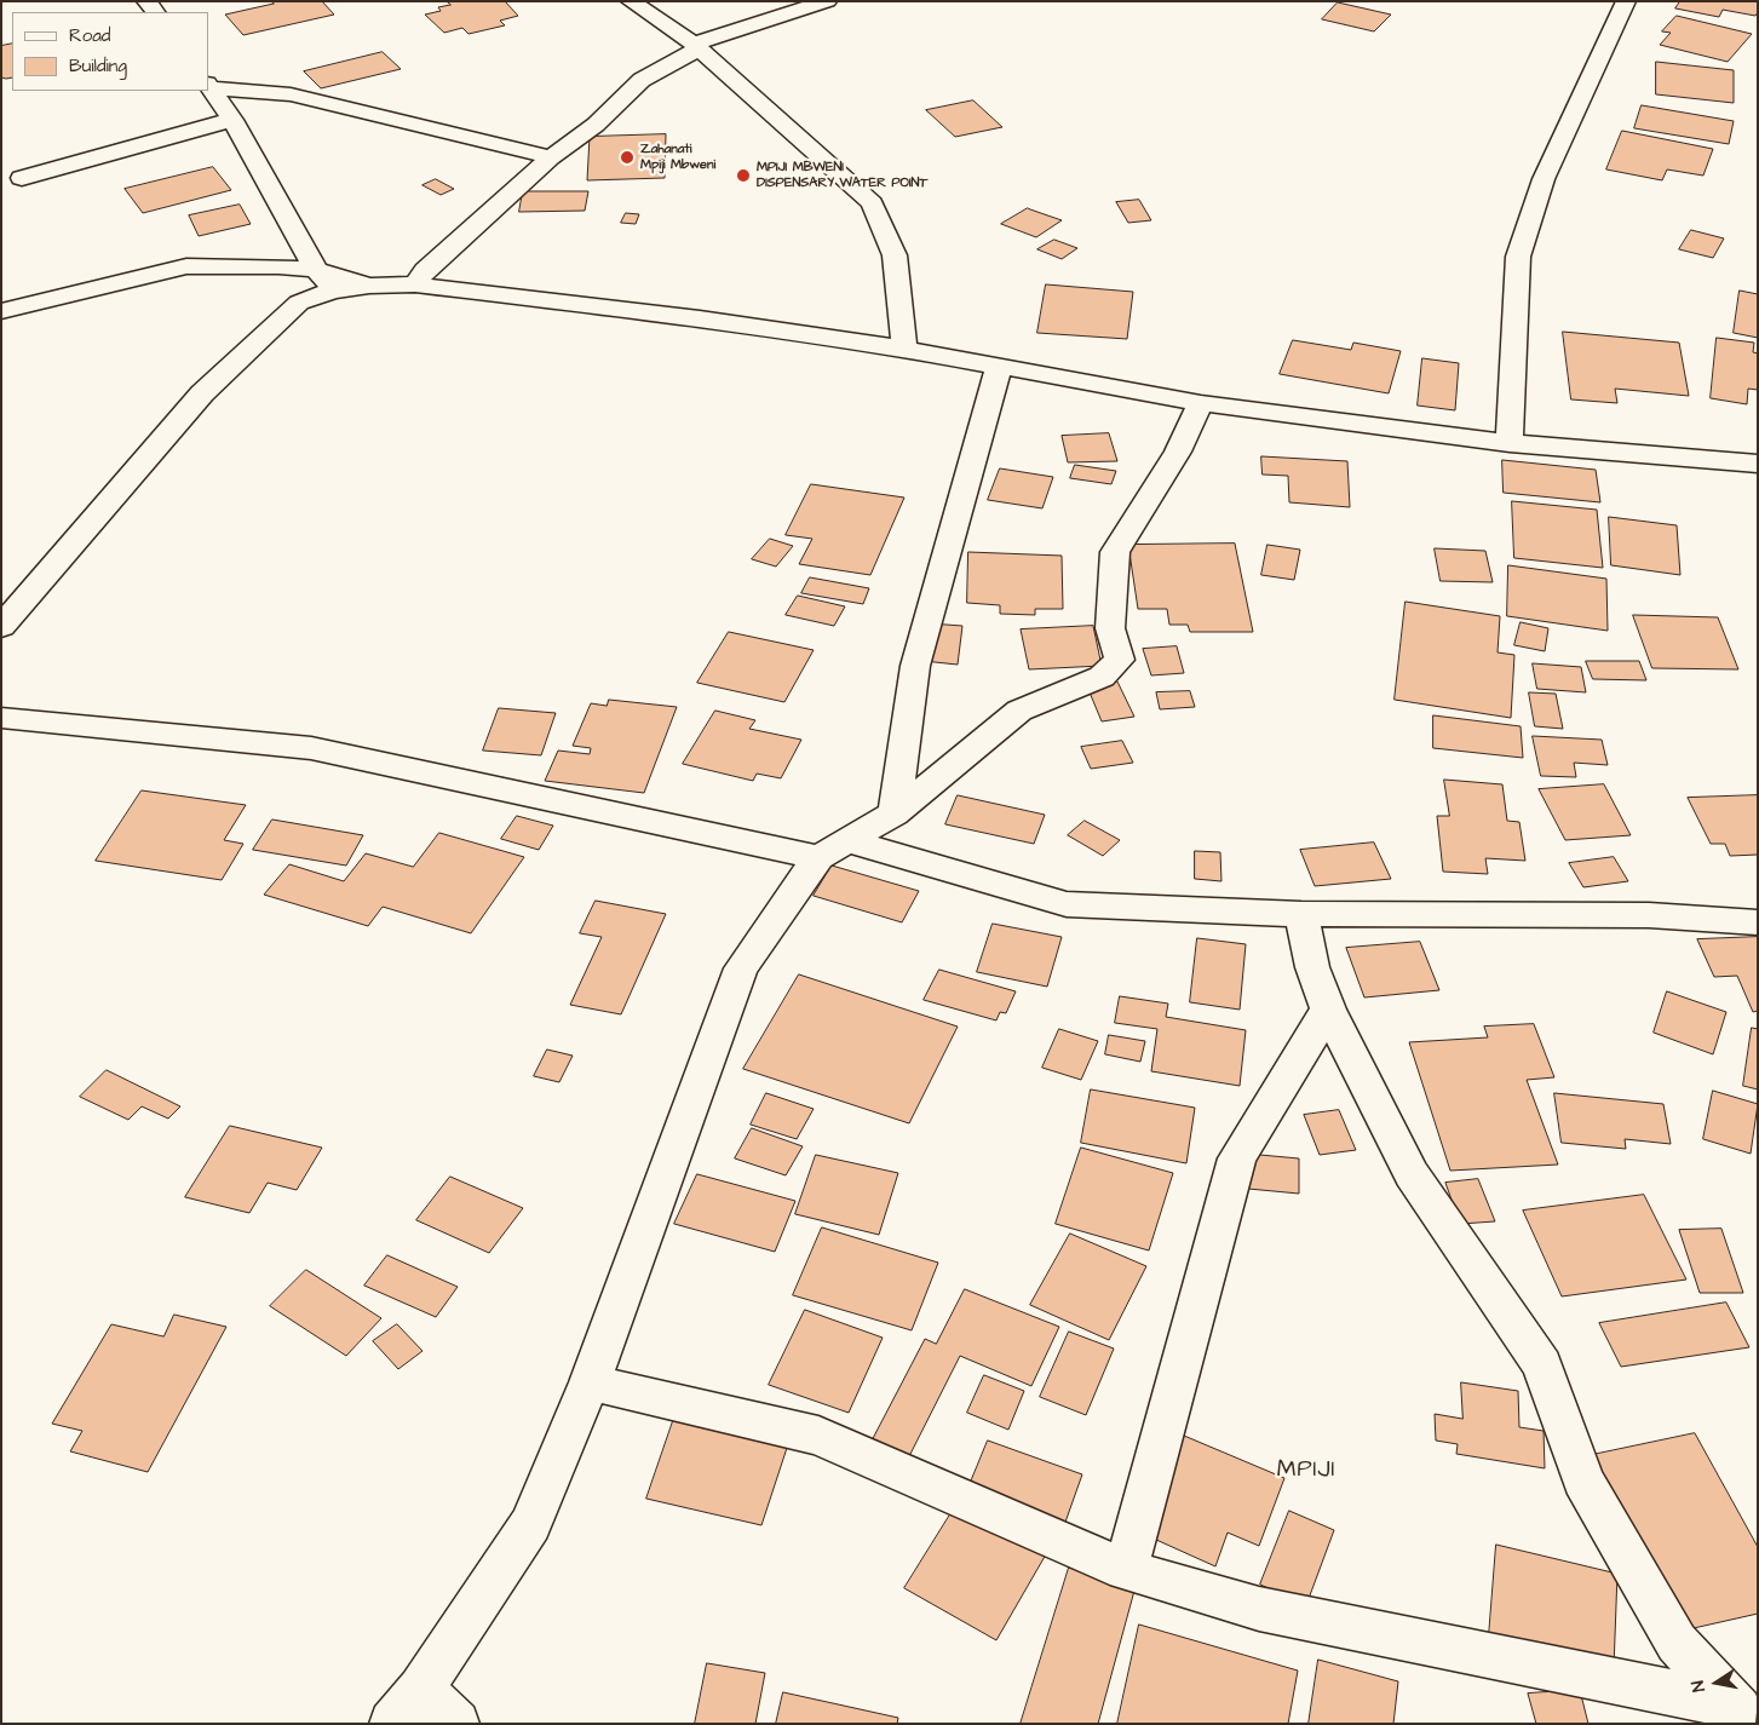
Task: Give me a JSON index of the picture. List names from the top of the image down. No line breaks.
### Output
{"districts":["MPIJI"],"places":["Zahanati Mpiji Mbweni","MPIJI MBWENI DISPENSARY WATER POINT"],"legend":["Road","Building"],"north":"left"}
